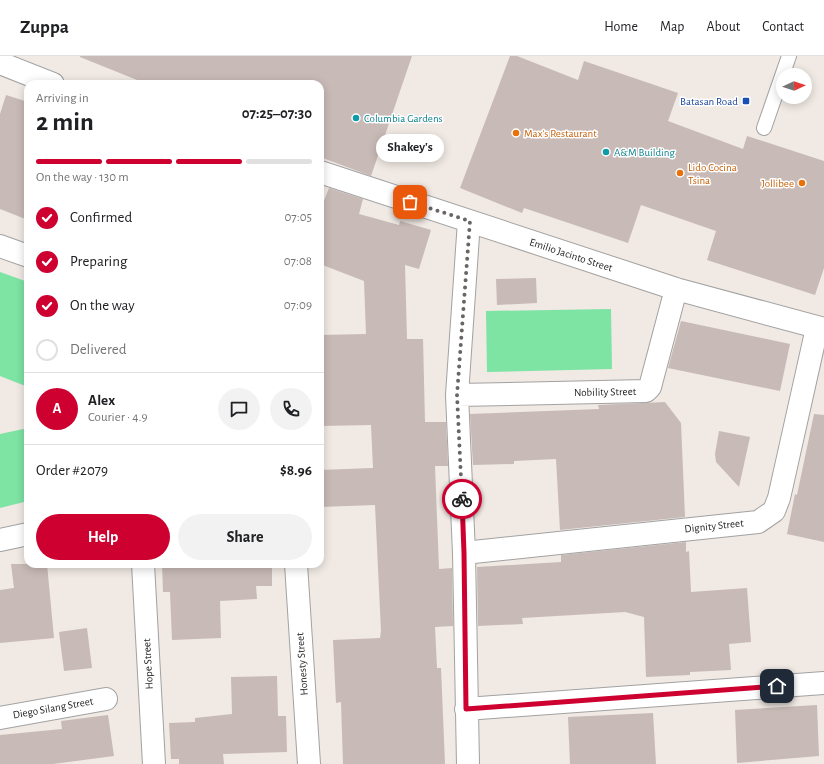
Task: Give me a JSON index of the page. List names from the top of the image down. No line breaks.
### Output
{"streets":{"street":["Emilio Jacinto Street","Nobility Street","Dignity Street","Hope Street","Honesty Street","Diego Silang Street"]},"crossings":[["Emilio Jacinto Street","Nobility Street"],["Emilio Jacinto Street","Dignity Street"]],"places":{"transit":["Batasan Road"],"other":["Columbia Gardens","Max's Restaurant","A&M Building","Lido Cocina Tsina","Jollibee","Shakey's"]},"north":"right","page":{"header":"Zuppa","nav":["Home","Map","About","Contact"],"heading":["2 min","Arriving in","07:25–07:30"],"panel":["Alex","Courier · 4.9","Order #2079","$8.96"],"bubble":"Shakey's","bar":"On the way · 130 m","list":[["Confirmed","07:05"],["Preparing","07:08"],["On the way","07:09"],"Delivered"],"round":"A","buttons":["Help","Share"]}}
